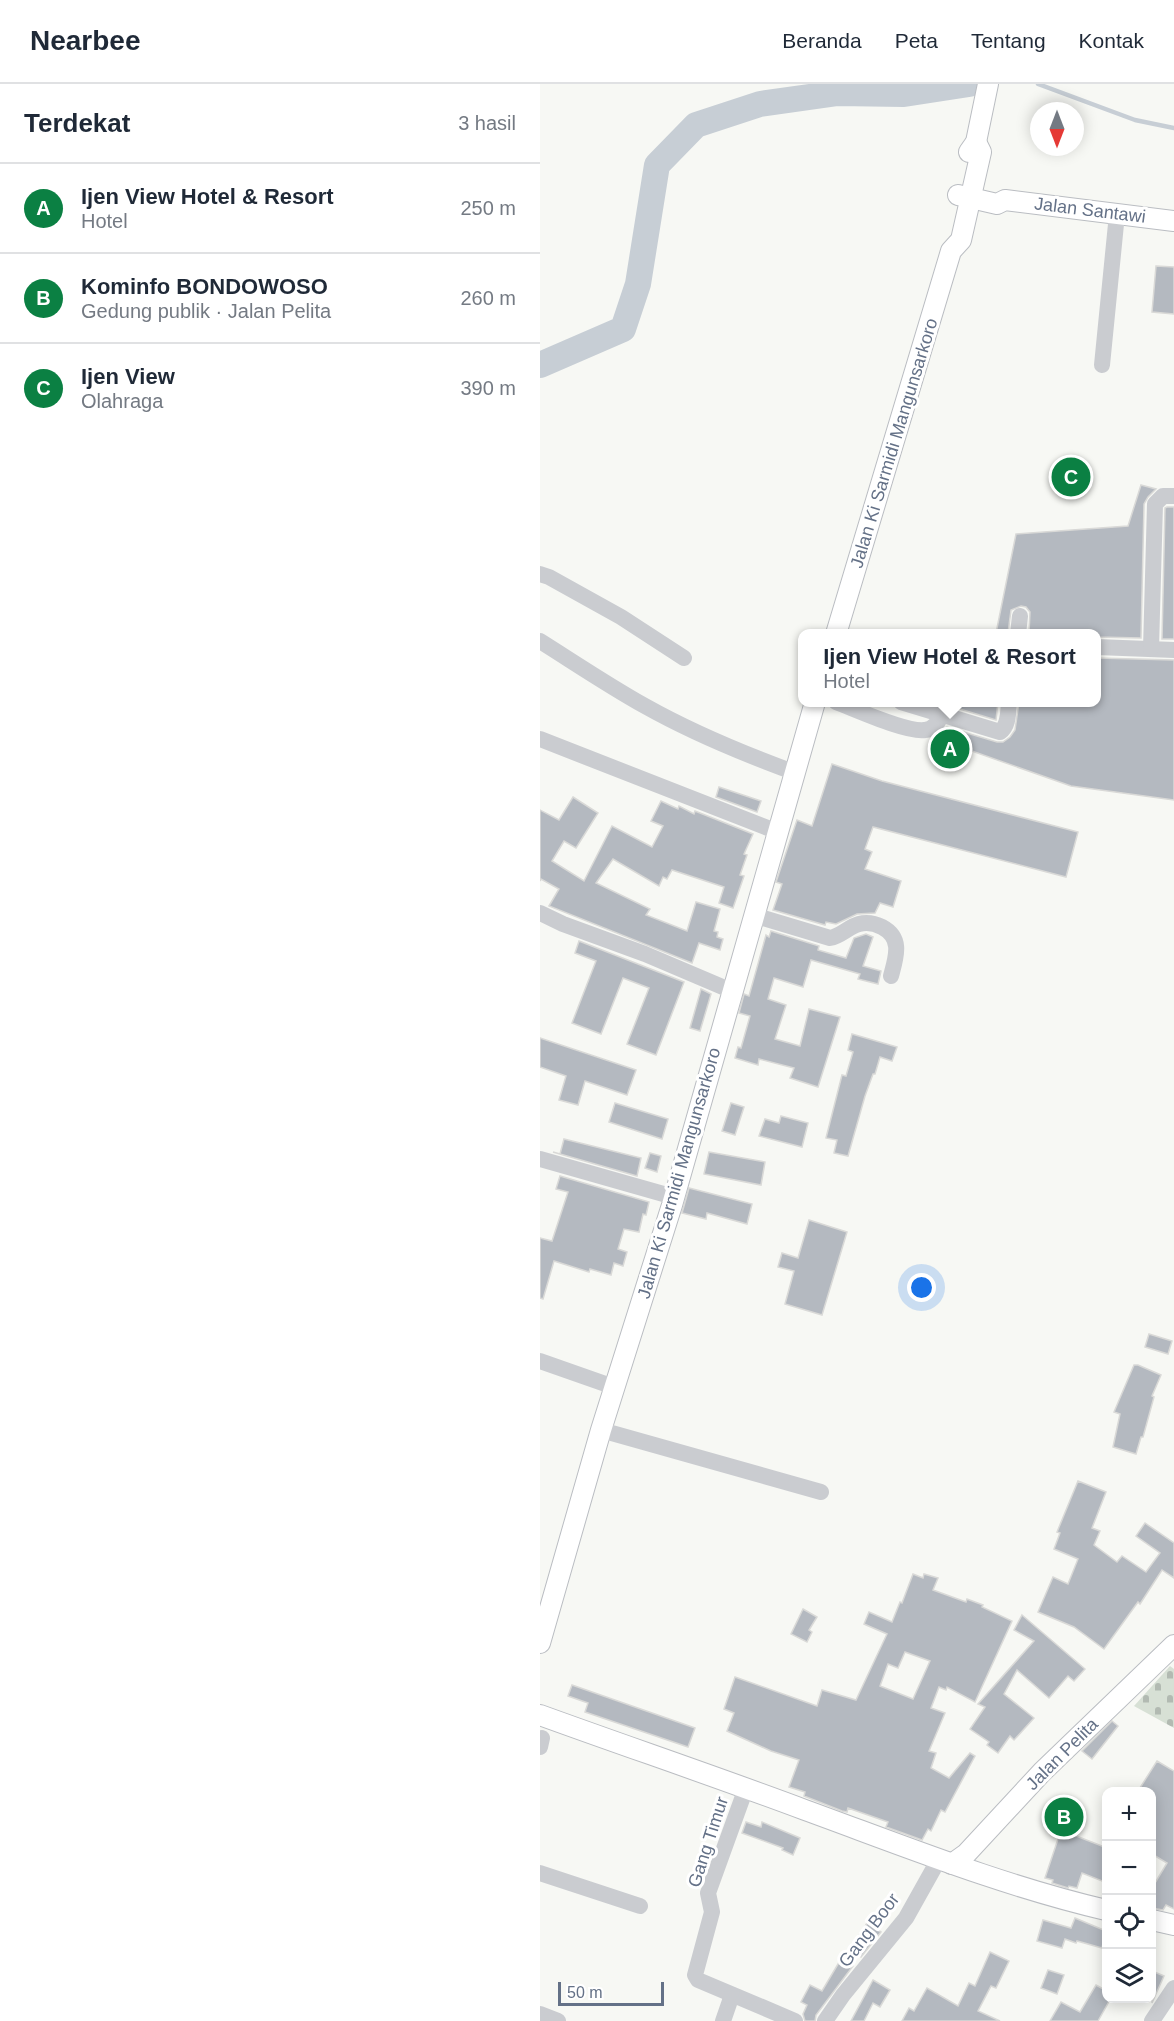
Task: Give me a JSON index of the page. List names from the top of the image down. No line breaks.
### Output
{"streets":{"main road":["Jalan Santawi","Jalan Ki Sarmidi Mangunsarkoro","Jalan Pelita"],"street":["Gang Timur","Gang Boor"]},"crossings":[["Jalan Santawi","Jalan Ki Sarmidi Mangunsarkoro"],["Jalan Pelita","Gang Boor"]],"scale_bar":"50 m","north":"bottom","page":{"header":"Nearbee","nav":["Beranda","Peta","Tentang","Kontak"],"heading":["Terdekat","3 hasil"],"list":[{"mark":"A","name":"Ijen View Hotel & Resort","note":"Hotel","value":"250 m"},{"mark":"B","name":"Kominfo BONDOWOSO","note":"Gedung publik · Jalan Pelita","value":"260 m"},{"mark":"C","name":"Ijen View","note":"Olahraga","value":"390 m"}],"pins":["C","A","B"],"popup":["Ijen View Hotel & Resort","Hotel"],"map_buttons":["+","−"],"scale":"50 m"}}
